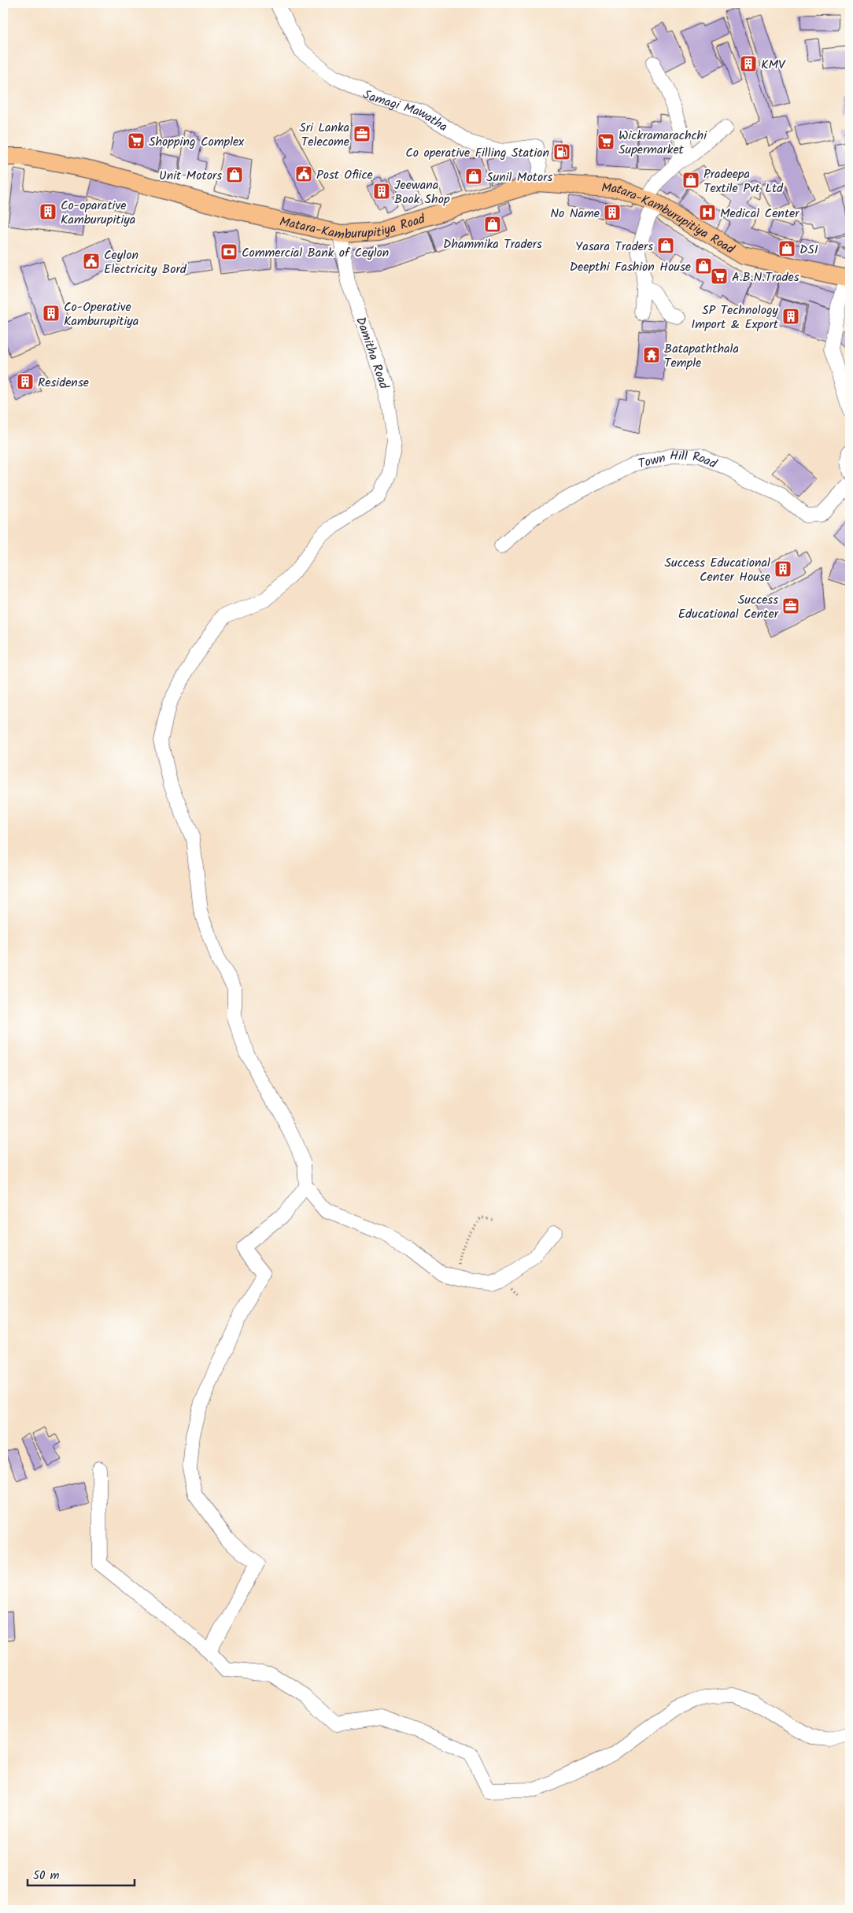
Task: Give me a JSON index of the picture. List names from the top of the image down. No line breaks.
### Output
{"streets":{"main road":["Matara-Kamburupitiya Road"],"street":["Samagi Mawatha","Damitha Road","Town Hill Road"]},"crossings":[["Samagi Mawatha","Matara-Kamburupitiya Road"],["Matara-Kamburupitiya Road","Damitha Road"]],"places":{"building":["KMV","Jeewana Book Shop","Co-oparative Kamburupitiya","No Name","Co-Operative Kamburupitiya","SP Technology Import & Export","Residense","Success Educational Center House"],"office":["Sri Lanka Telecome","Success Educational Center"],"supermarket":["Shopping Complex","Wickramarachchi Supermarket","A.B.N.Trades"],"fuel station":["Co operative Filling Station"],"public building":["Post Ofiice","Ceylon Electricity Bord"],"shop":["Unit Motors","Sunil Motors","Pradeepa Textile Pvt Ltd","Dhammika Traders","Yasara Traders","DSI","Deepthi Fashion House"],"hospital":["Medical Center"],"bank":["Commercial Bank of Ceylon"],"temple":["Batapaththala Temple"]},"scale_bar":"50 m"}
